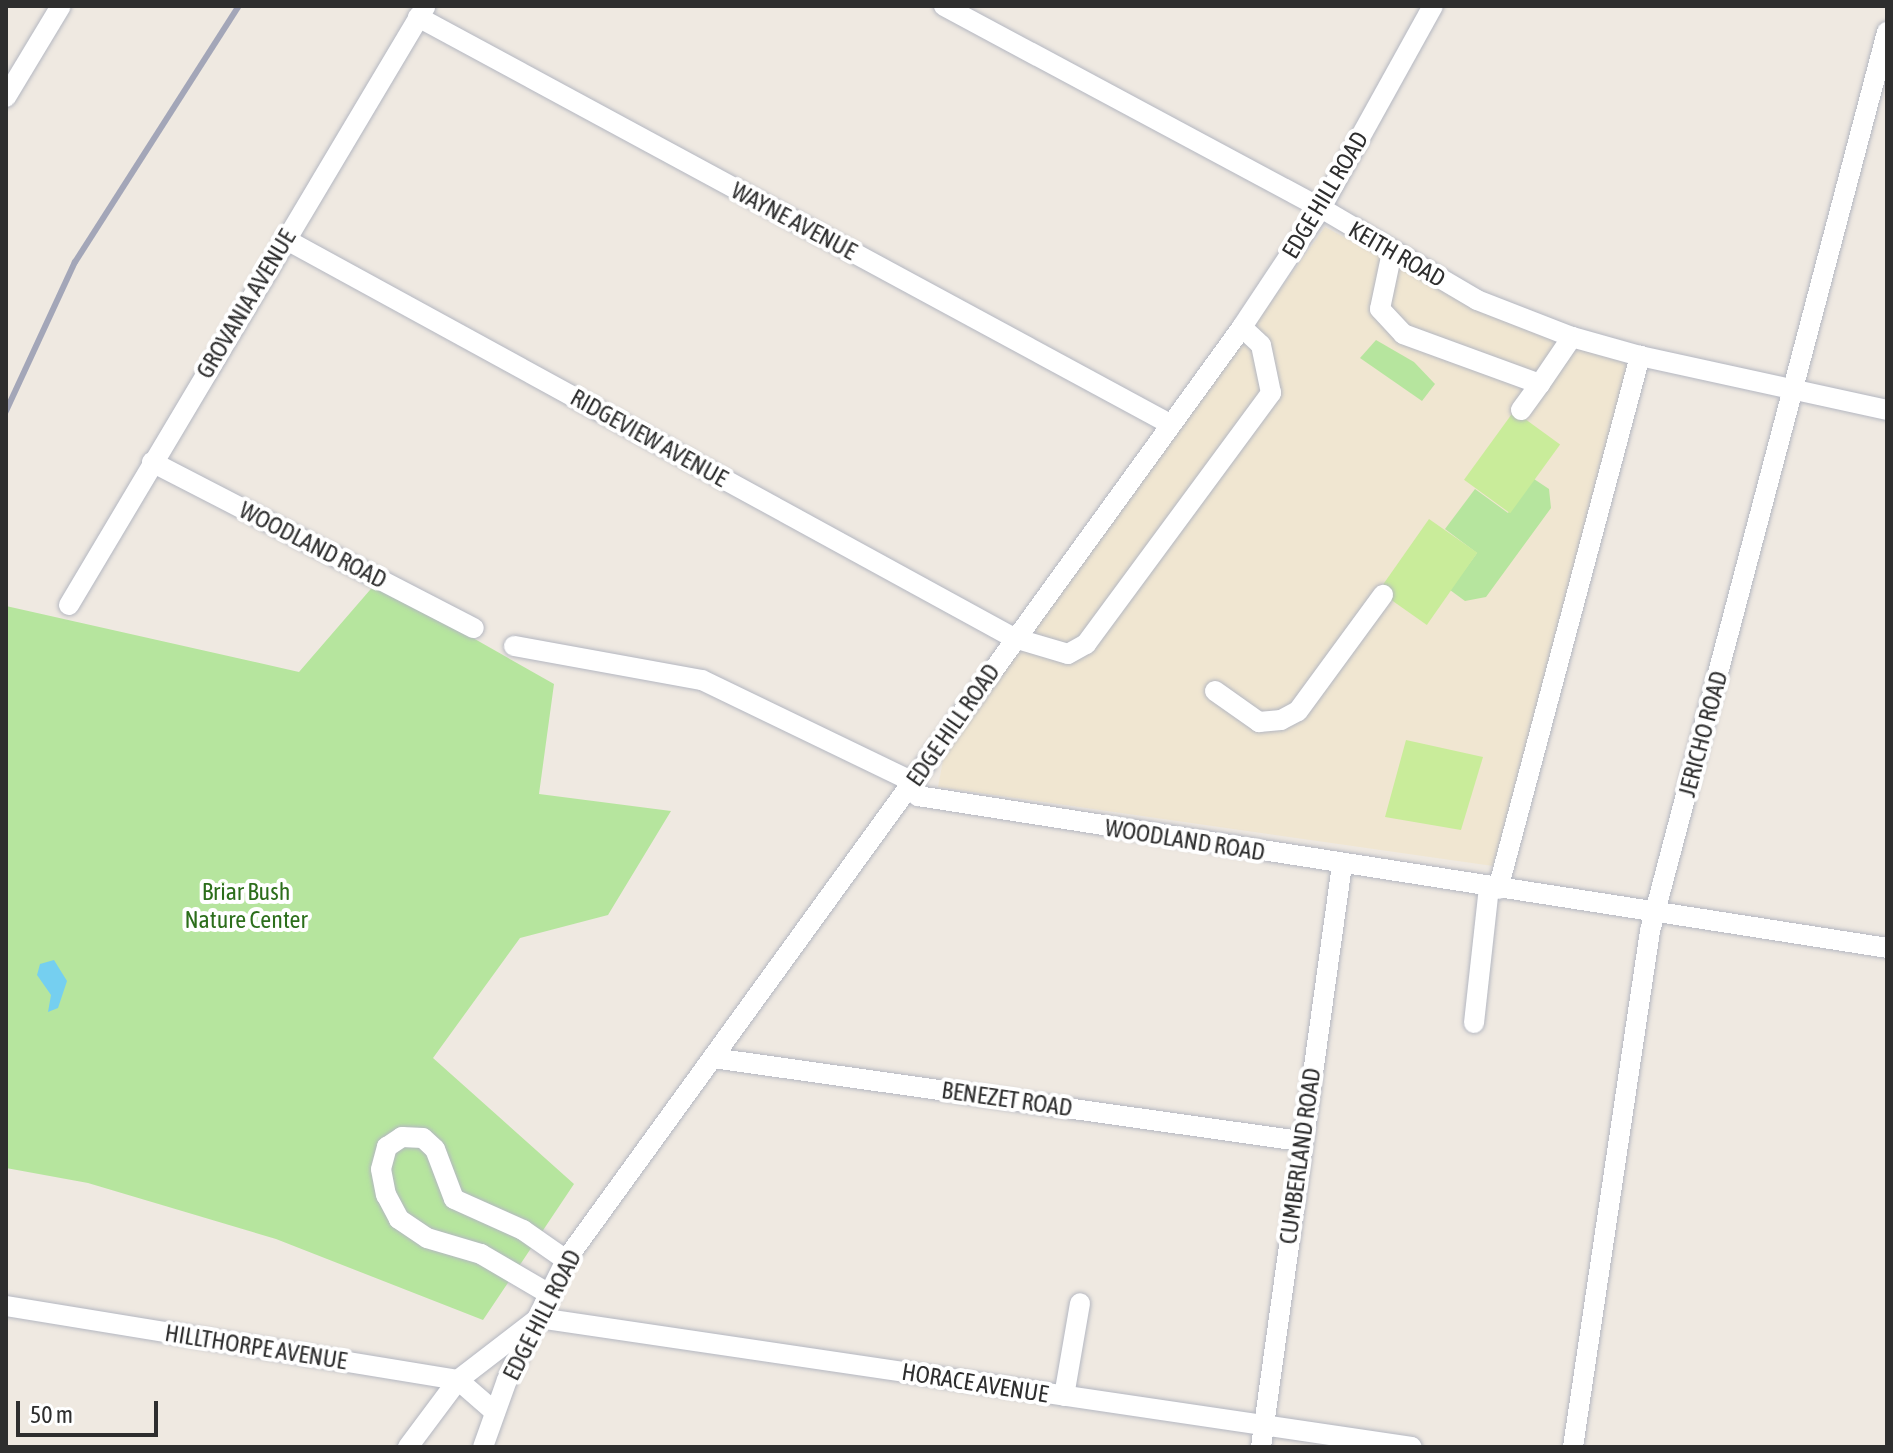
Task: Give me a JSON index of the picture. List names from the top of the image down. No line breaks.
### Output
{"streets":{"street":["EDGE HILL ROAD","WAYNE AVENUE","KEITH ROAD","GROVANIA AVENUE","RIDGEVIEW AVENUE","WOODLAND ROAD","JERICHO ROAD","BENEZET ROAD","CUMBERLAND ROAD","HILLTHORPE AVENUE","HORACE AVENUE"]},"crossings":[["EDGE HILL ROAD","WAYNE AVENUE"],["EDGE HILL ROAD","KEITH ROAD"],["EDGE HILL ROAD","RIDGEVIEW AVENUE"],["EDGE HILL ROAD","WOODLAND ROAD"],["EDGE HILL ROAD","BENEZET ROAD"],["EDGE HILL ROAD","HORACE AVENUE"],["WAYNE AVENUE","GROVANIA AVENUE"],["KEITH ROAD","JERICHO ROAD"],["GROVANIA AVENUE","RIDGEVIEW AVENUE"],["GROVANIA AVENUE","WOODLAND ROAD"],["WOODLAND ROAD","JERICHO ROAD"],["WOODLAND ROAD","CUMBERLAND ROAD"],["BENEZET ROAD","CUMBERLAND ROAD"],["CUMBERLAND ROAD","HORACE AVENUE"]],"parks":["Briar Bush Nature Center"],"scale_bar":"50 m"}
